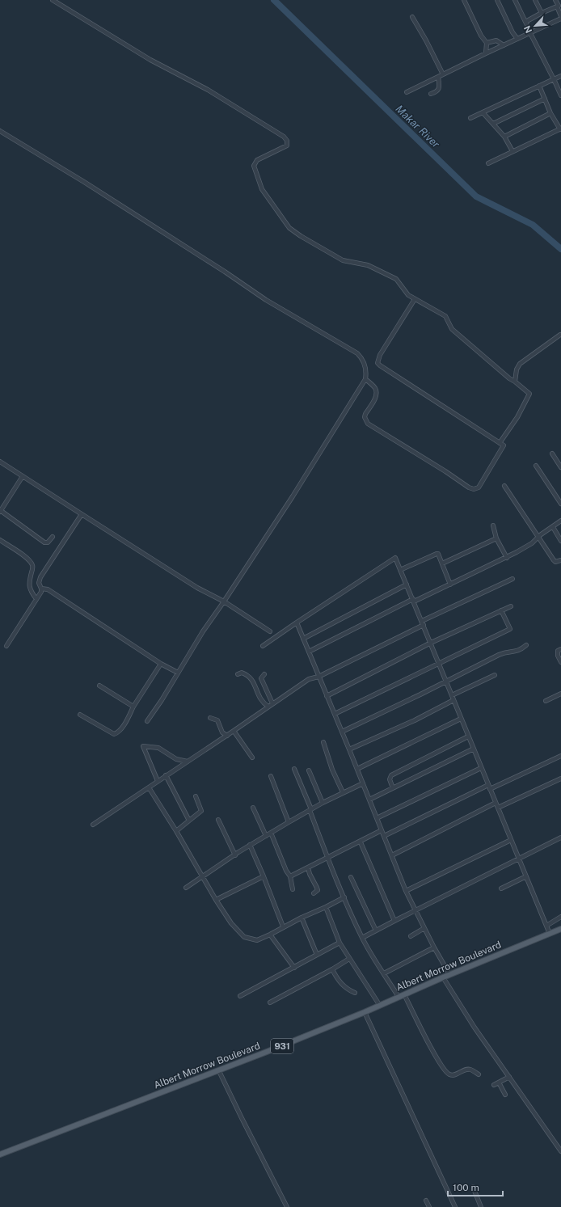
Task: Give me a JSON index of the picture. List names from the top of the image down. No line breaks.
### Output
{"streets":{"main road":["Albert Morrow Boulevard","931"]},"water":["Makar River"],"scale_bar":"100 m","north":"bottom left"}
